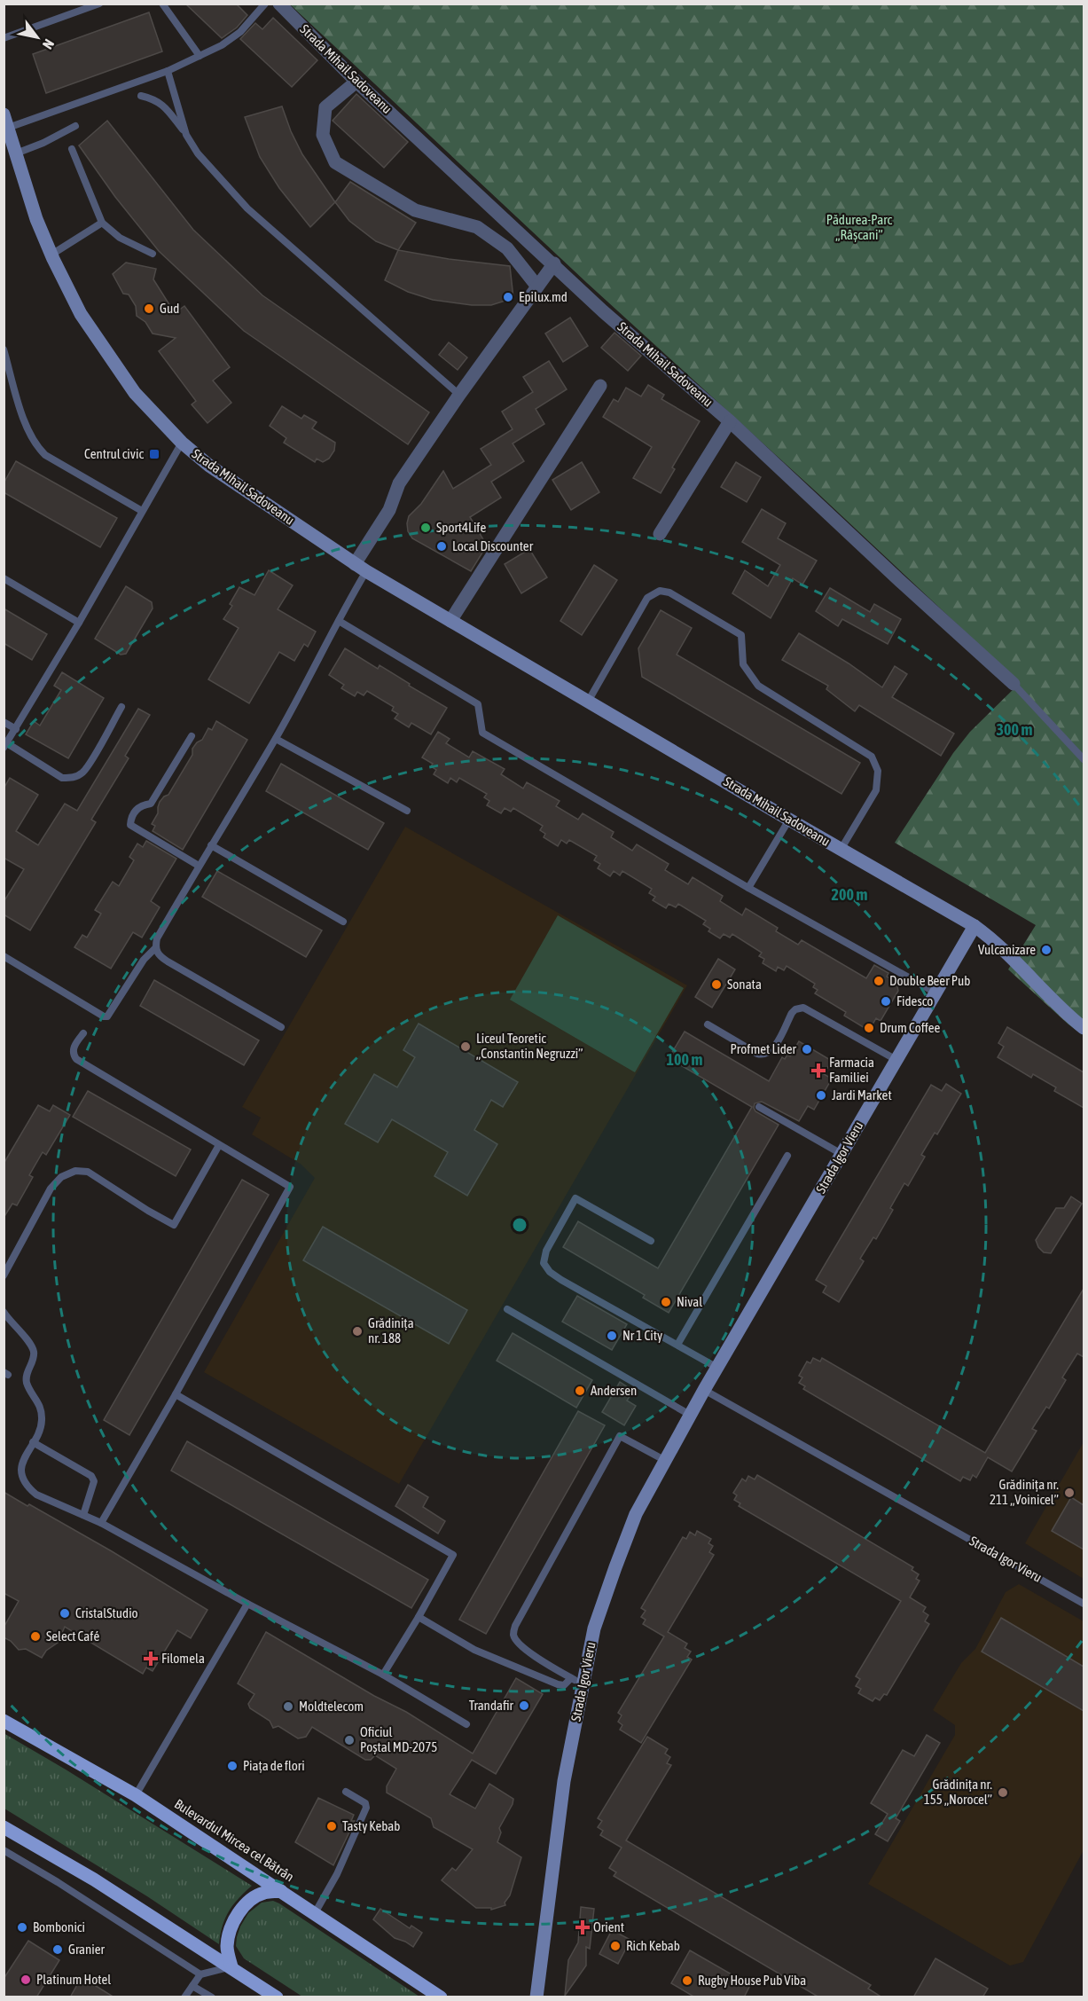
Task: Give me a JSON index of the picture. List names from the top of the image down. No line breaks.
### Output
{"streets":{"main road":["Strada Mihail Sadoveanu","Strada Igor Vieru","Bulevardul Mircea cel Bătrân"]},"crossings":[["Strada Mihail Sadoveanu","Strada Igor Vieru"]],"parks":["Pădurea-Parc „Râșcani”"],"places":{"other":["Epilux.md","Gud","Sport4Life","Local Discounter","Vulcanizare","Double Beer Pub","Sonata","Fidesco","Drum Coffee","Liceul Teoretic „Constantin Negruzzi”","Profmet Lider","Jardi Market","Nival","Grădinița nr. 188","Nr 1 City","Andersen","Grădinița nr. 211 „Voinicel”","CristalStudio","Select Café","Trandafir","Moldtelecom","Oficiul Poștal MD-2075","Piața de flori","Grădinița nr. 155 „Norocel”","Tasty Kebab","Bombonici","Rich Kebab","Granier","Platinum Hotel","Rugby House Pub Viba"],"transit":["Centrul civic"],"health":["Farmacia Familiei","Filomela","Orient"]},"north":"bottom right","rings":["300 m","200 m","100 m"]}
